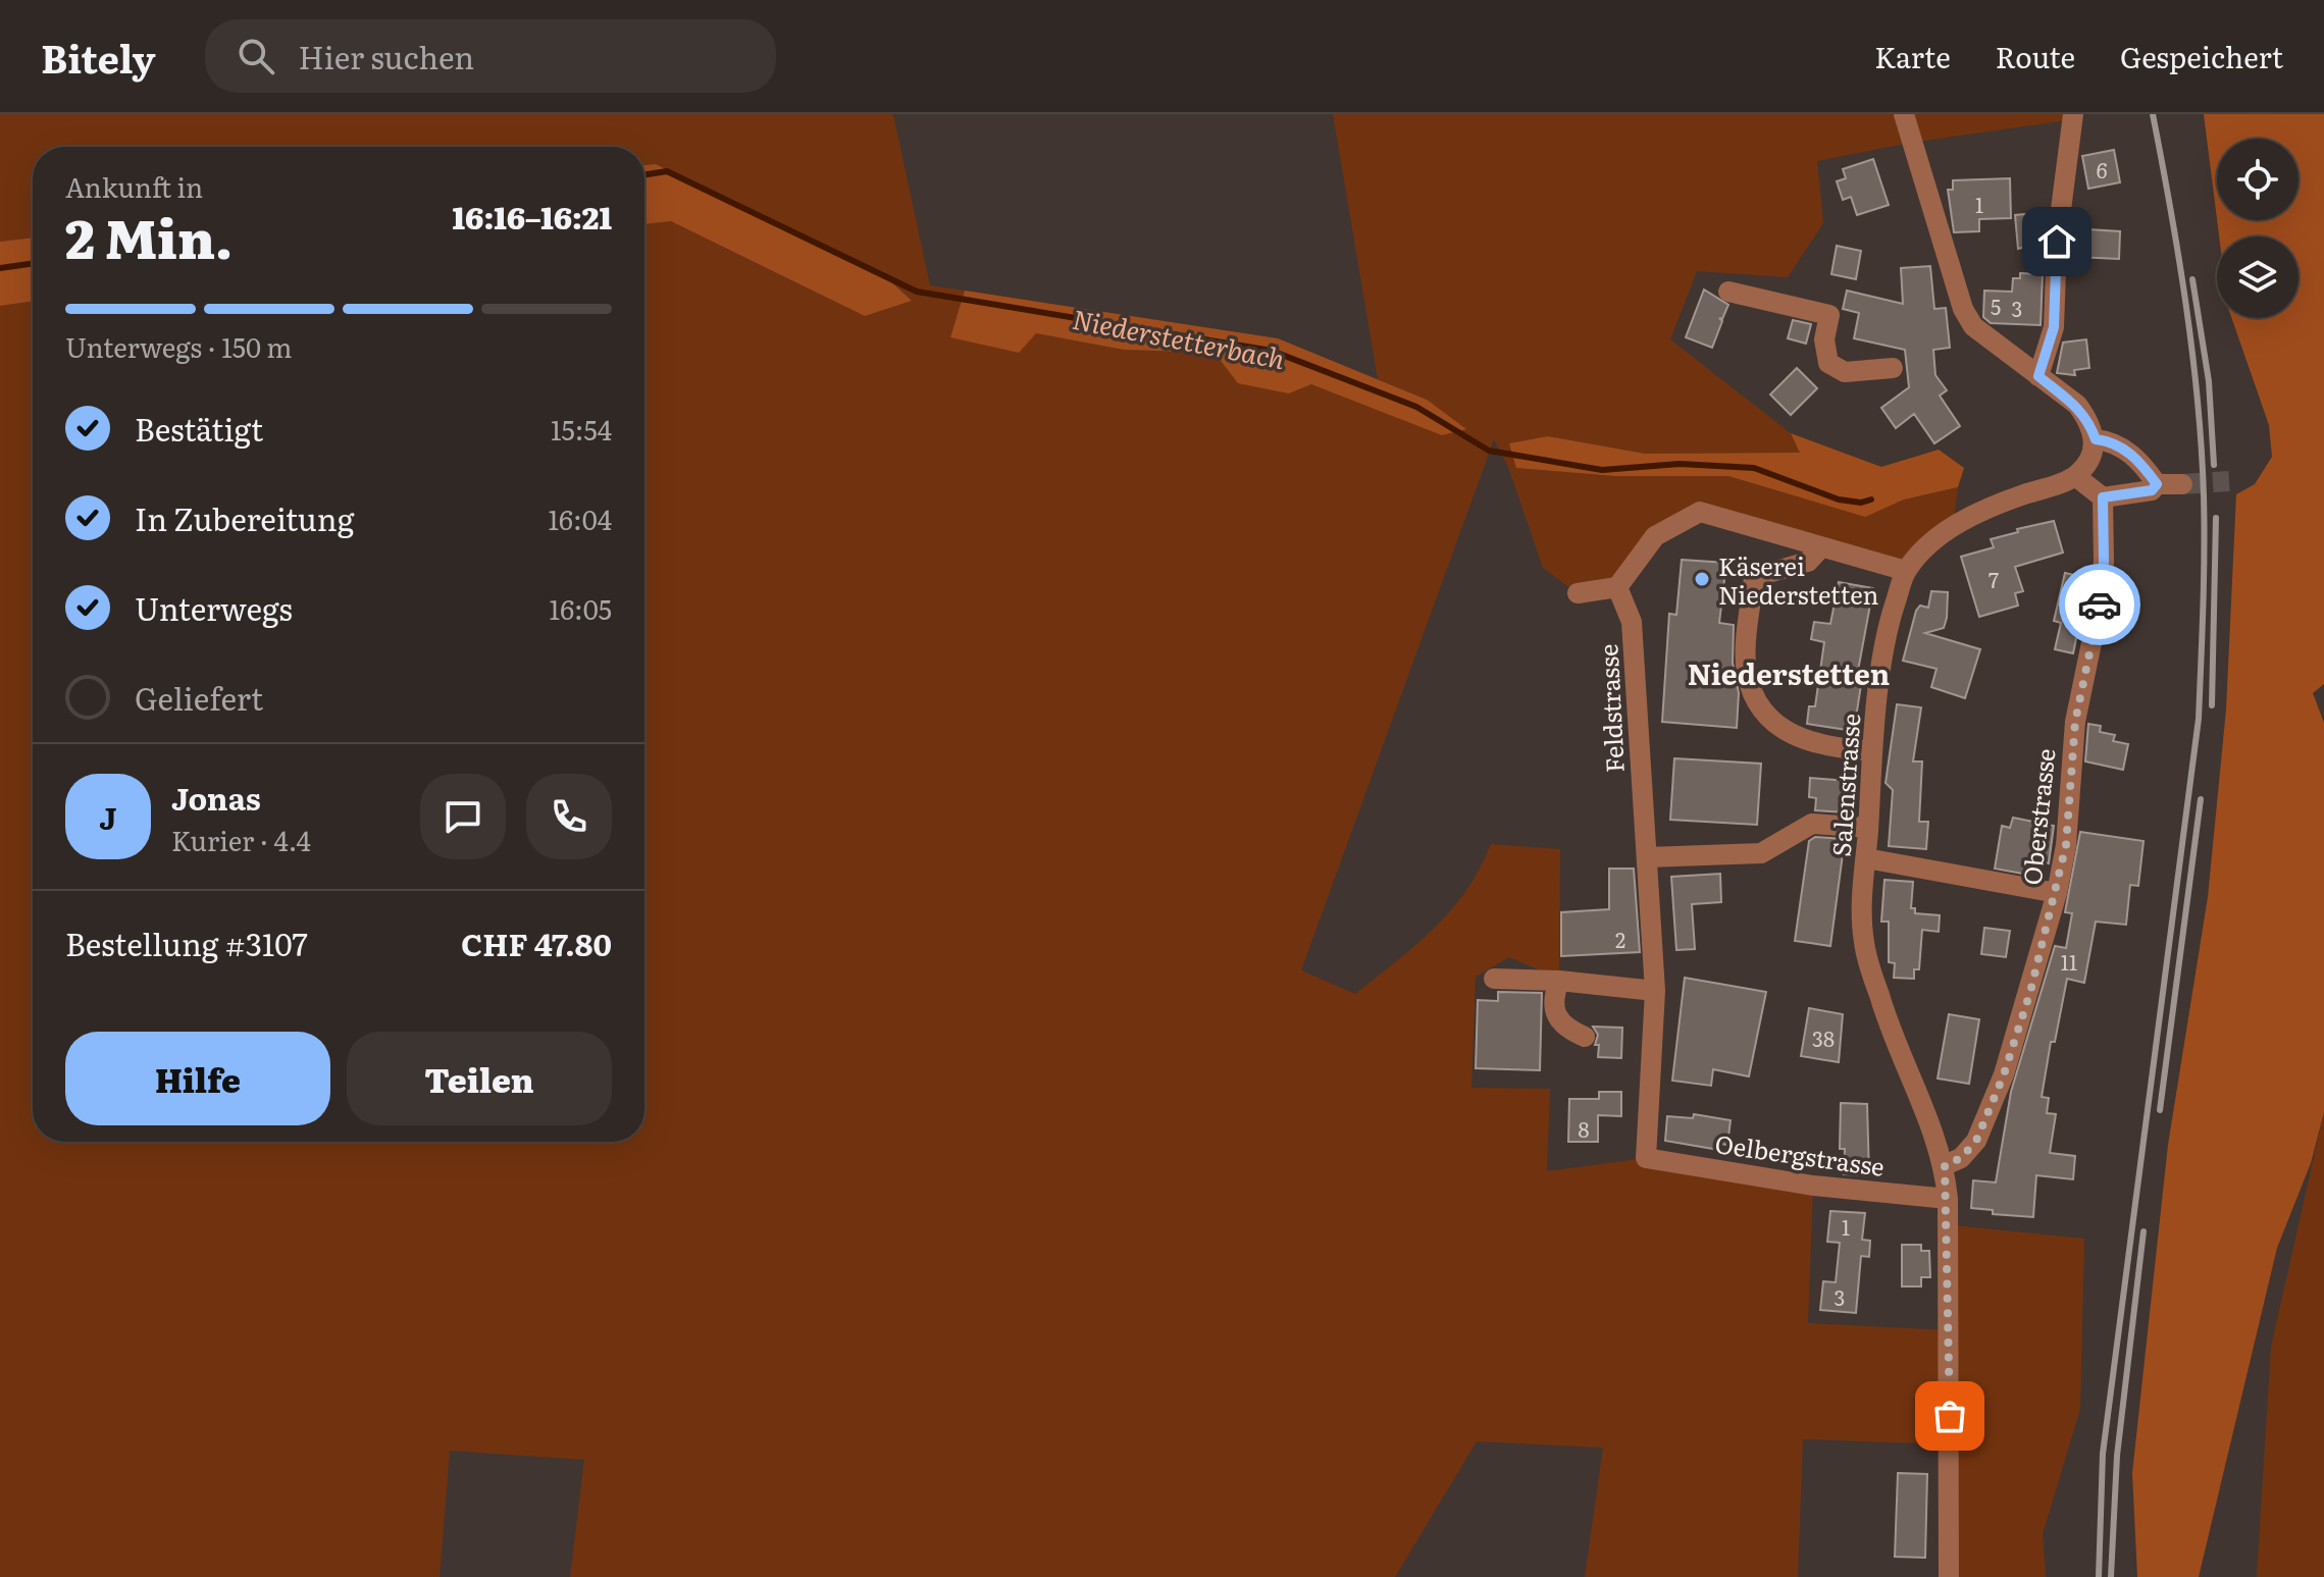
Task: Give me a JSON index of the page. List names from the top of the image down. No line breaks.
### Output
{"streets":{"street":["Feldstrasse","Salenstrasse","Oberstrasse","Oelbergstrasse"]},"crossings":[["Feldstrasse","Oelbergstrasse"],["Salenstrasse","Oberstrasse"],["Salenstrasse","Oelbergstrasse"]],"districts":["Niederstetten"],"water":["Niederstetterbach"],"places":["Käserei Niederstetten"],"house_numbers":["6","1","5","3","7","2","11","38","8","1","3"],"page":{"header":"Bitely","search":"Hier suchen","nav":["Karte","Route","Gespeichert"],"heading":["2 Min.","Ankunft in","16:16–16:21"],"panel":["Jonas","Kurier · 4.4","Bestellung #3107","CHF 47.80"],"bar":"Unterwegs · 150 m","list":[["Bestätigt","15:54"],["In Zubereitung","16:04"],["Unterwegs","16:05"],"Geliefert"],"round":"J","buttons":["Hilfe","Teilen"]}}
